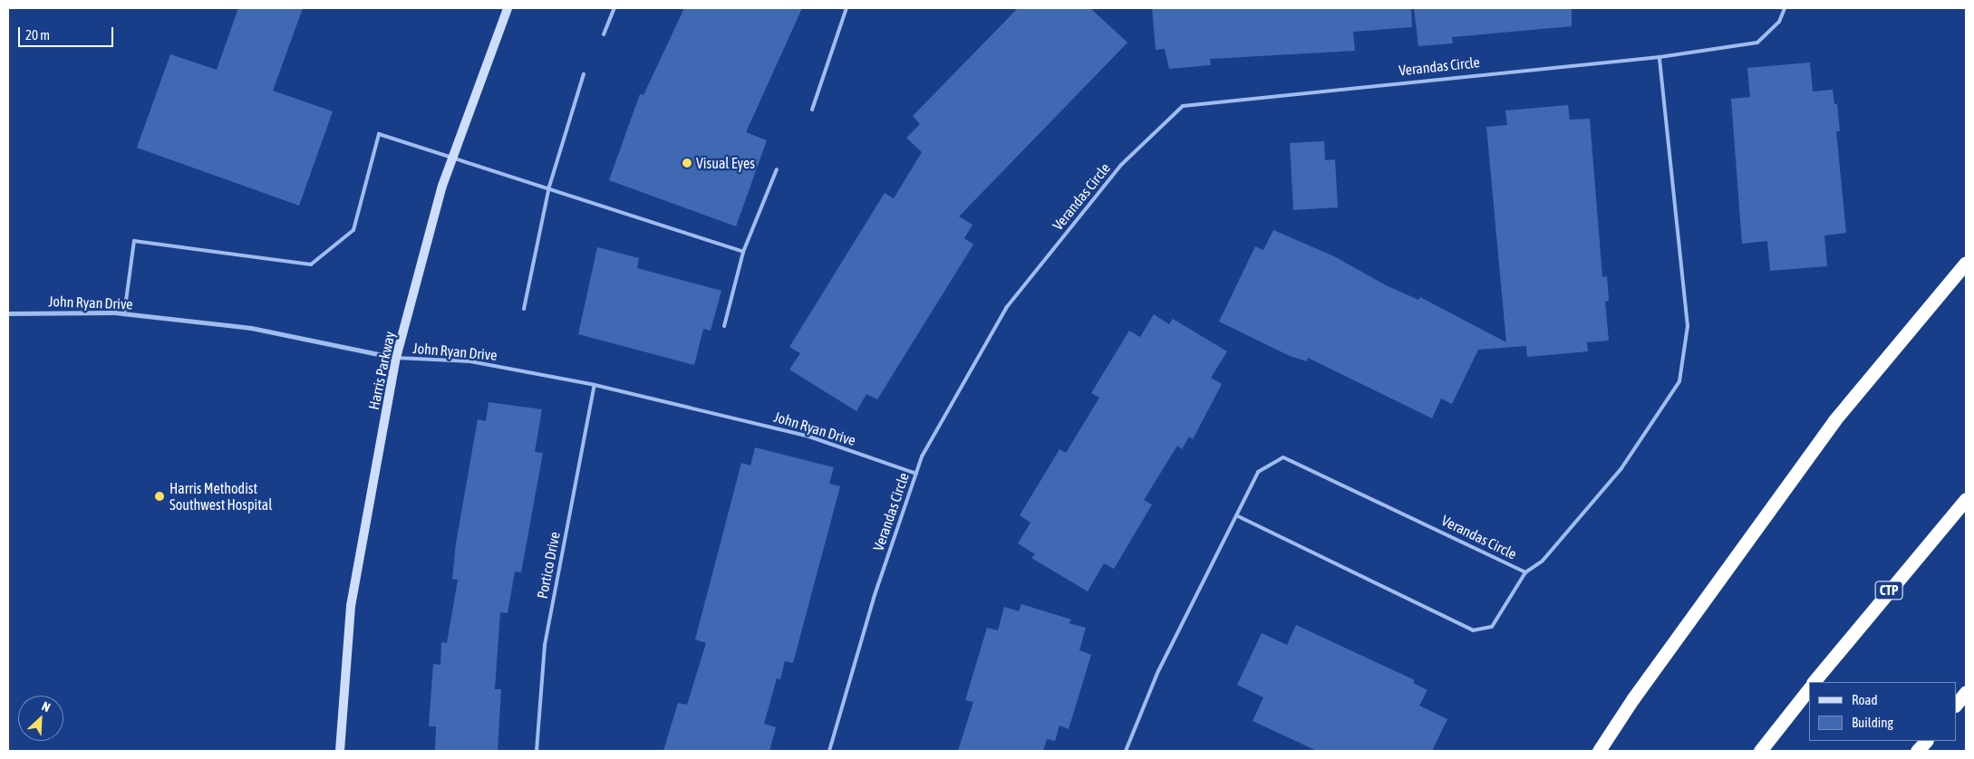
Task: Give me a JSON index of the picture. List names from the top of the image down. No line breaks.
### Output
{"streets":{"highway":["CTP"],"street":["John Ryan Drive","Harris Parkway"],"lane":["Verandas Circle","Portico Drive"]},"crossings":[["Verandas Circle","John Ryan Drive"],["John Ryan Drive","Harris Parkway"],["John Ryan Drive","Portico Drive"]],"places":["Visual Eyes","Harris Methodist Southwest Hospital"],"legend":["Road","Building"],"scale_bar":"20 m","north":"top right"}
